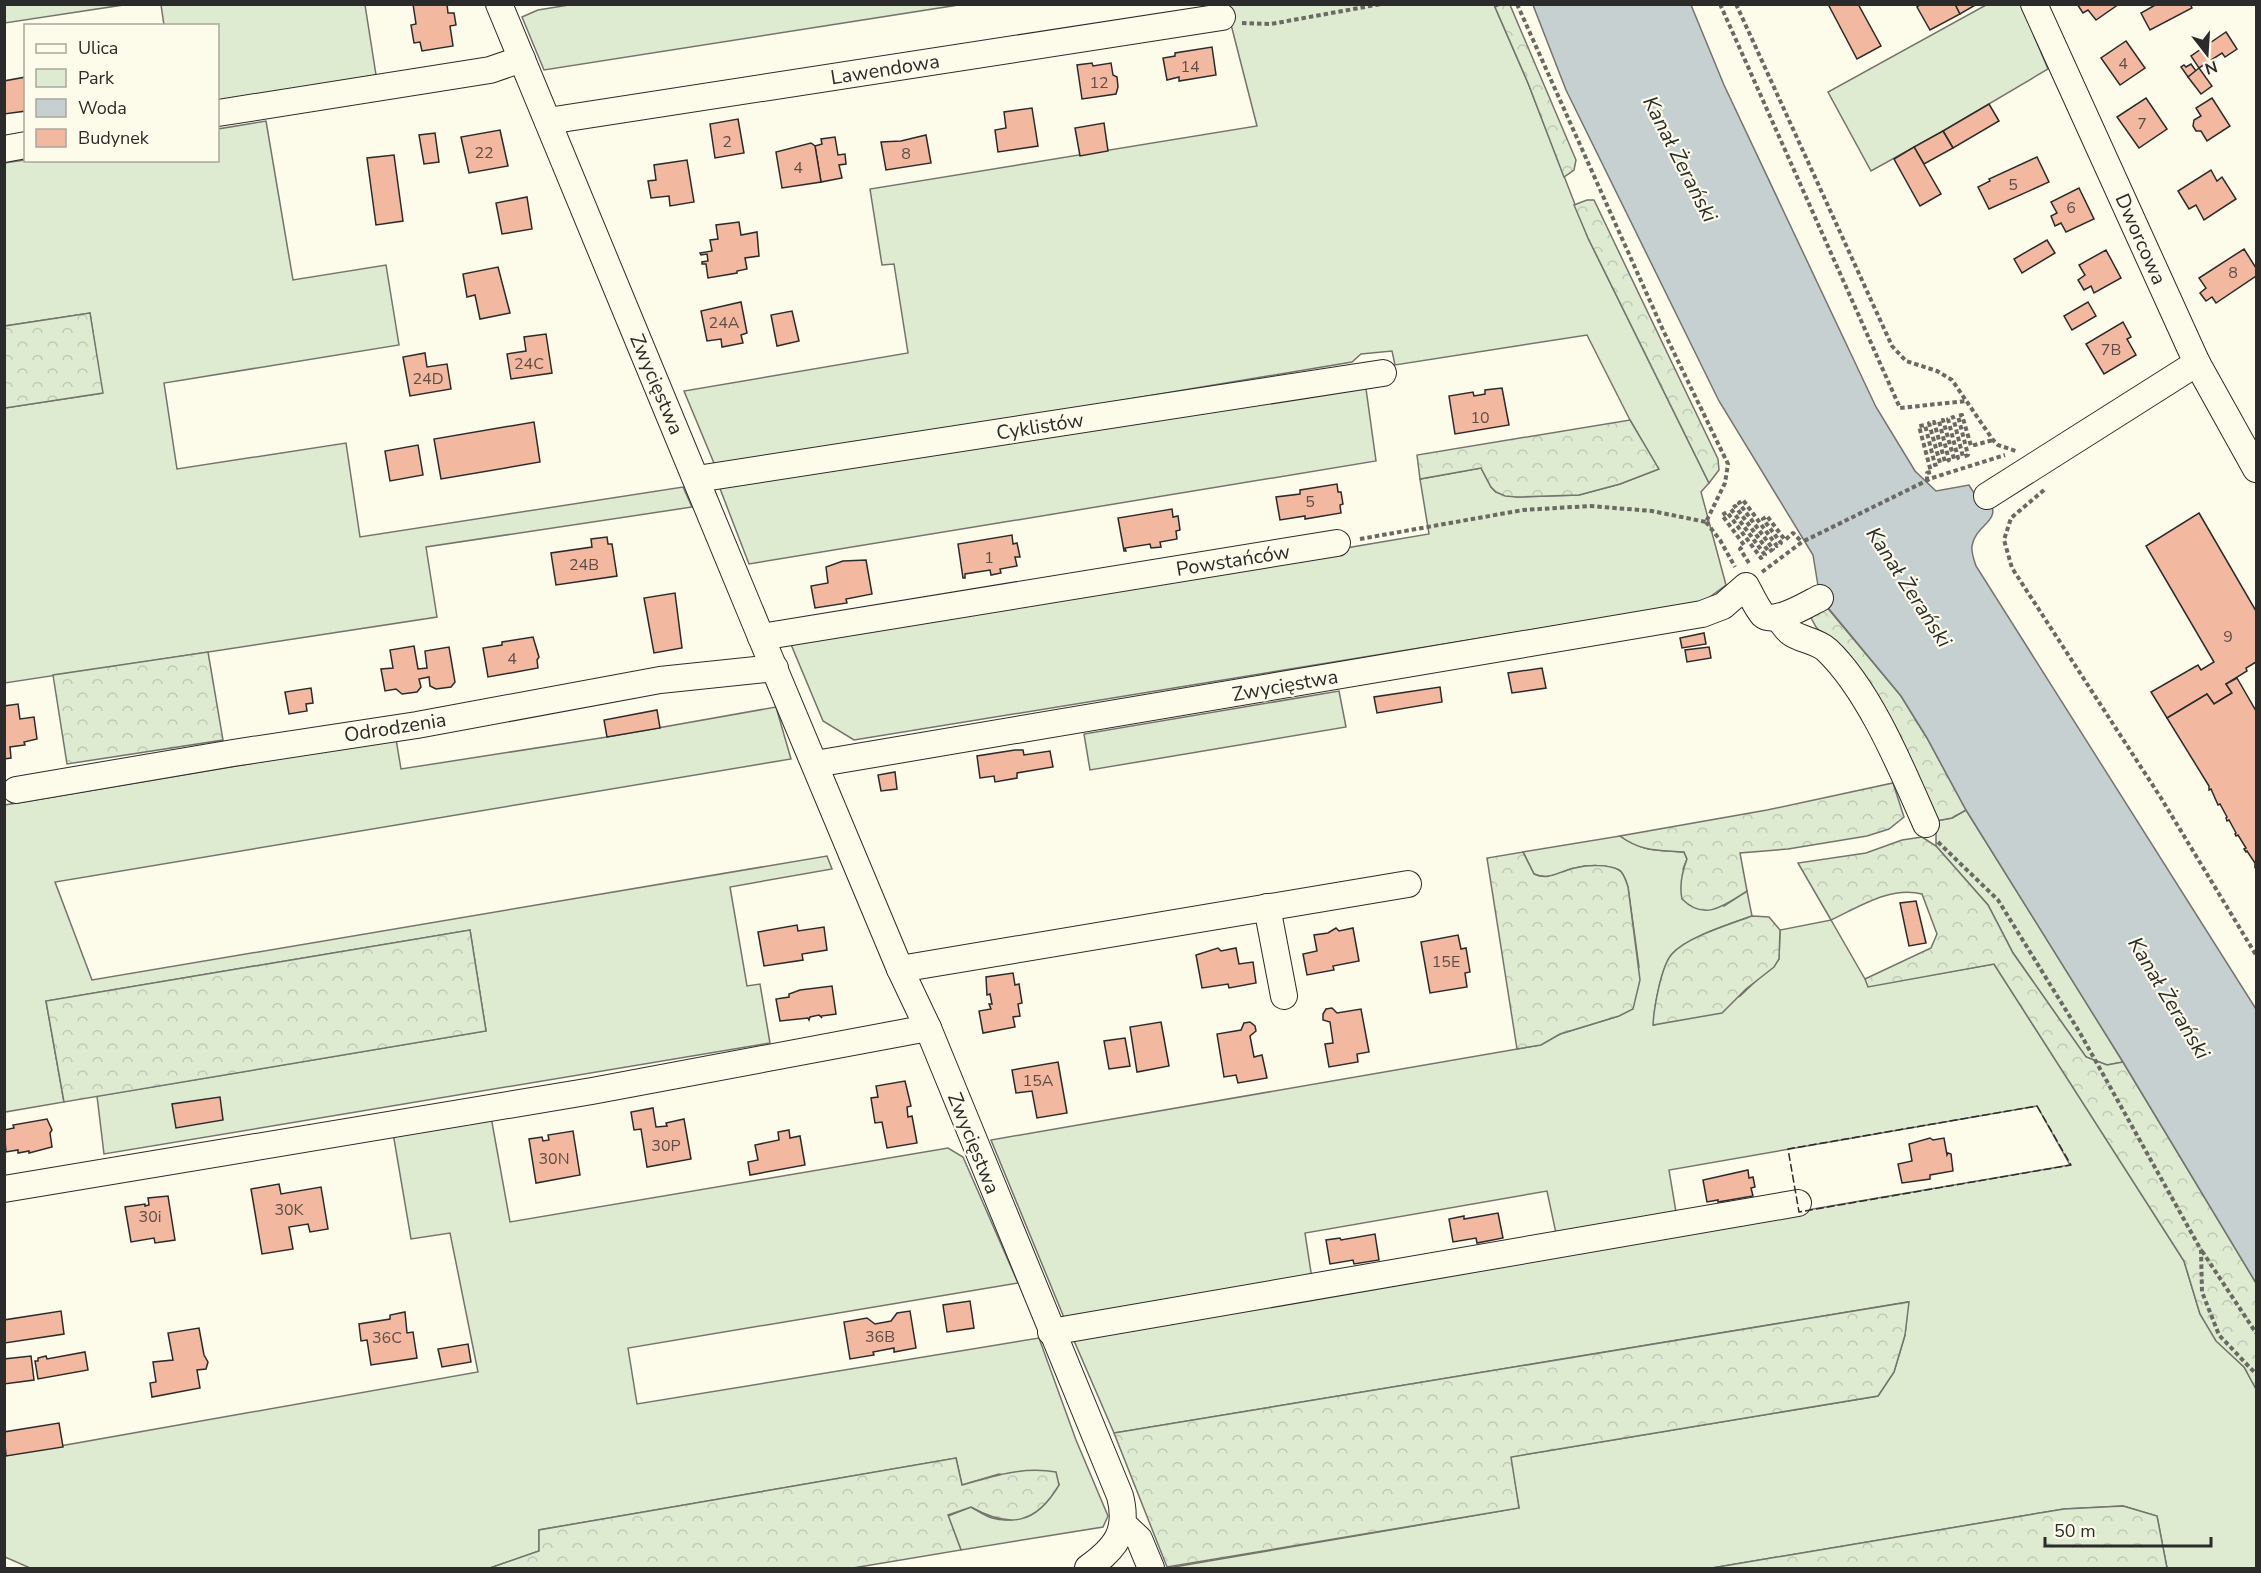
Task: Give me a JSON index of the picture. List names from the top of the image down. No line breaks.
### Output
{"streets":{"street":["Lawendowa","Dworcowa","Zwycięstwa","Cyklistów","Powstańców","Odrodzenia"]},"crossings":[["Lawendowa","Zwycięstwa"],["Zwycięstwa","Cyklistów"],["Zwycięstwa","Powstańców"],["Zwycięstwa","Odrodzenia"]],"water":["Kanał Żerański"],"house_numbers":["4","14","12","7","2","22","8","4","5","6","8","24A","7B","24C","24D","10","5","1","24B","9","4","15E","15A","30P","30N","30K","30i","36B","36C"],"legend":["Ulica","Park","Woda","Budynek"],"scale_bar":"50 m","north":"bottom"}
